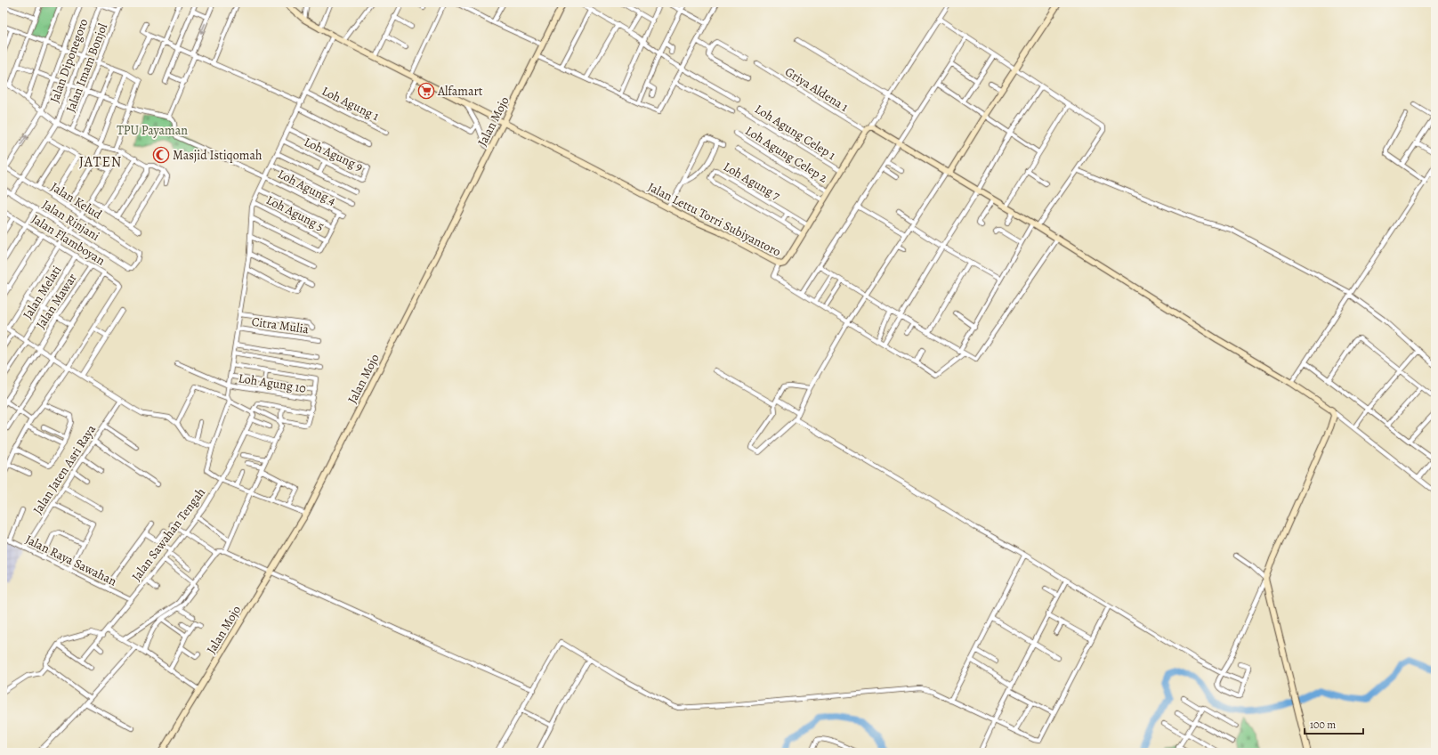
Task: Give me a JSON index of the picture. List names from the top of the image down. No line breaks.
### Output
{"streets":{"main road":["Jalan Mojo","Jalan Lettu Torri Subiyantoro"],"street":["Jalan Diponegoro","Jalan Imam Bonjol","Griya Aldena 1","Loh Agung 1","Loh Agung Celep 1","Loh Agung 9","Loh Agung Celep 2","Loh Agung 7","Loh Agung 4","Jalan Kelud","Loh Agung 5","Jalan Rinjani","Jalan Flamboyan","Jalan Melati","Jalan Mawar","Citra Mulia","Loh Agung 10","Jalan Jaten Asri Raya","Jalan Sawahan Tengah","Jalan Raya Sawahan"]},"crossings":[["Jalan Diponegoro","Jalan Kelud"],["Jalan Diponegoro","Jalan Rinjani"],["Griya Aldena 1","Jalan Lettu Torri Subiyantoro"],["Jalan Mojo","Jalan Lettu Torri Subiyantoro"],["Loh Agung Celep 1","Jalan Lettu Torri Subiyantoro"],["Loh Agung Celep 2","Jalan Lettu Torri Subiyantoro"],["Loh Agung 7","Jalan Lettu Torri Subiyantoro"],["Jalan Kelud","Jalan Rinjani"],["Jalan Flamboyan","Jalan Melati"],["Jalan Flamboyan","Jalan Mawar"],["Jalan Jaten Asri Raya","Jalan Raya Sawahan"],["Jalan Sawahan Tengah","Jalan Raya Sawahan"]],"districts":["JATEN"],"parks":["TPU Payaman"],"places":{"supermarket":["Alfamart"],"mosque":["Masjid Istiqomah"]},"scale_bar":"100 m"}
